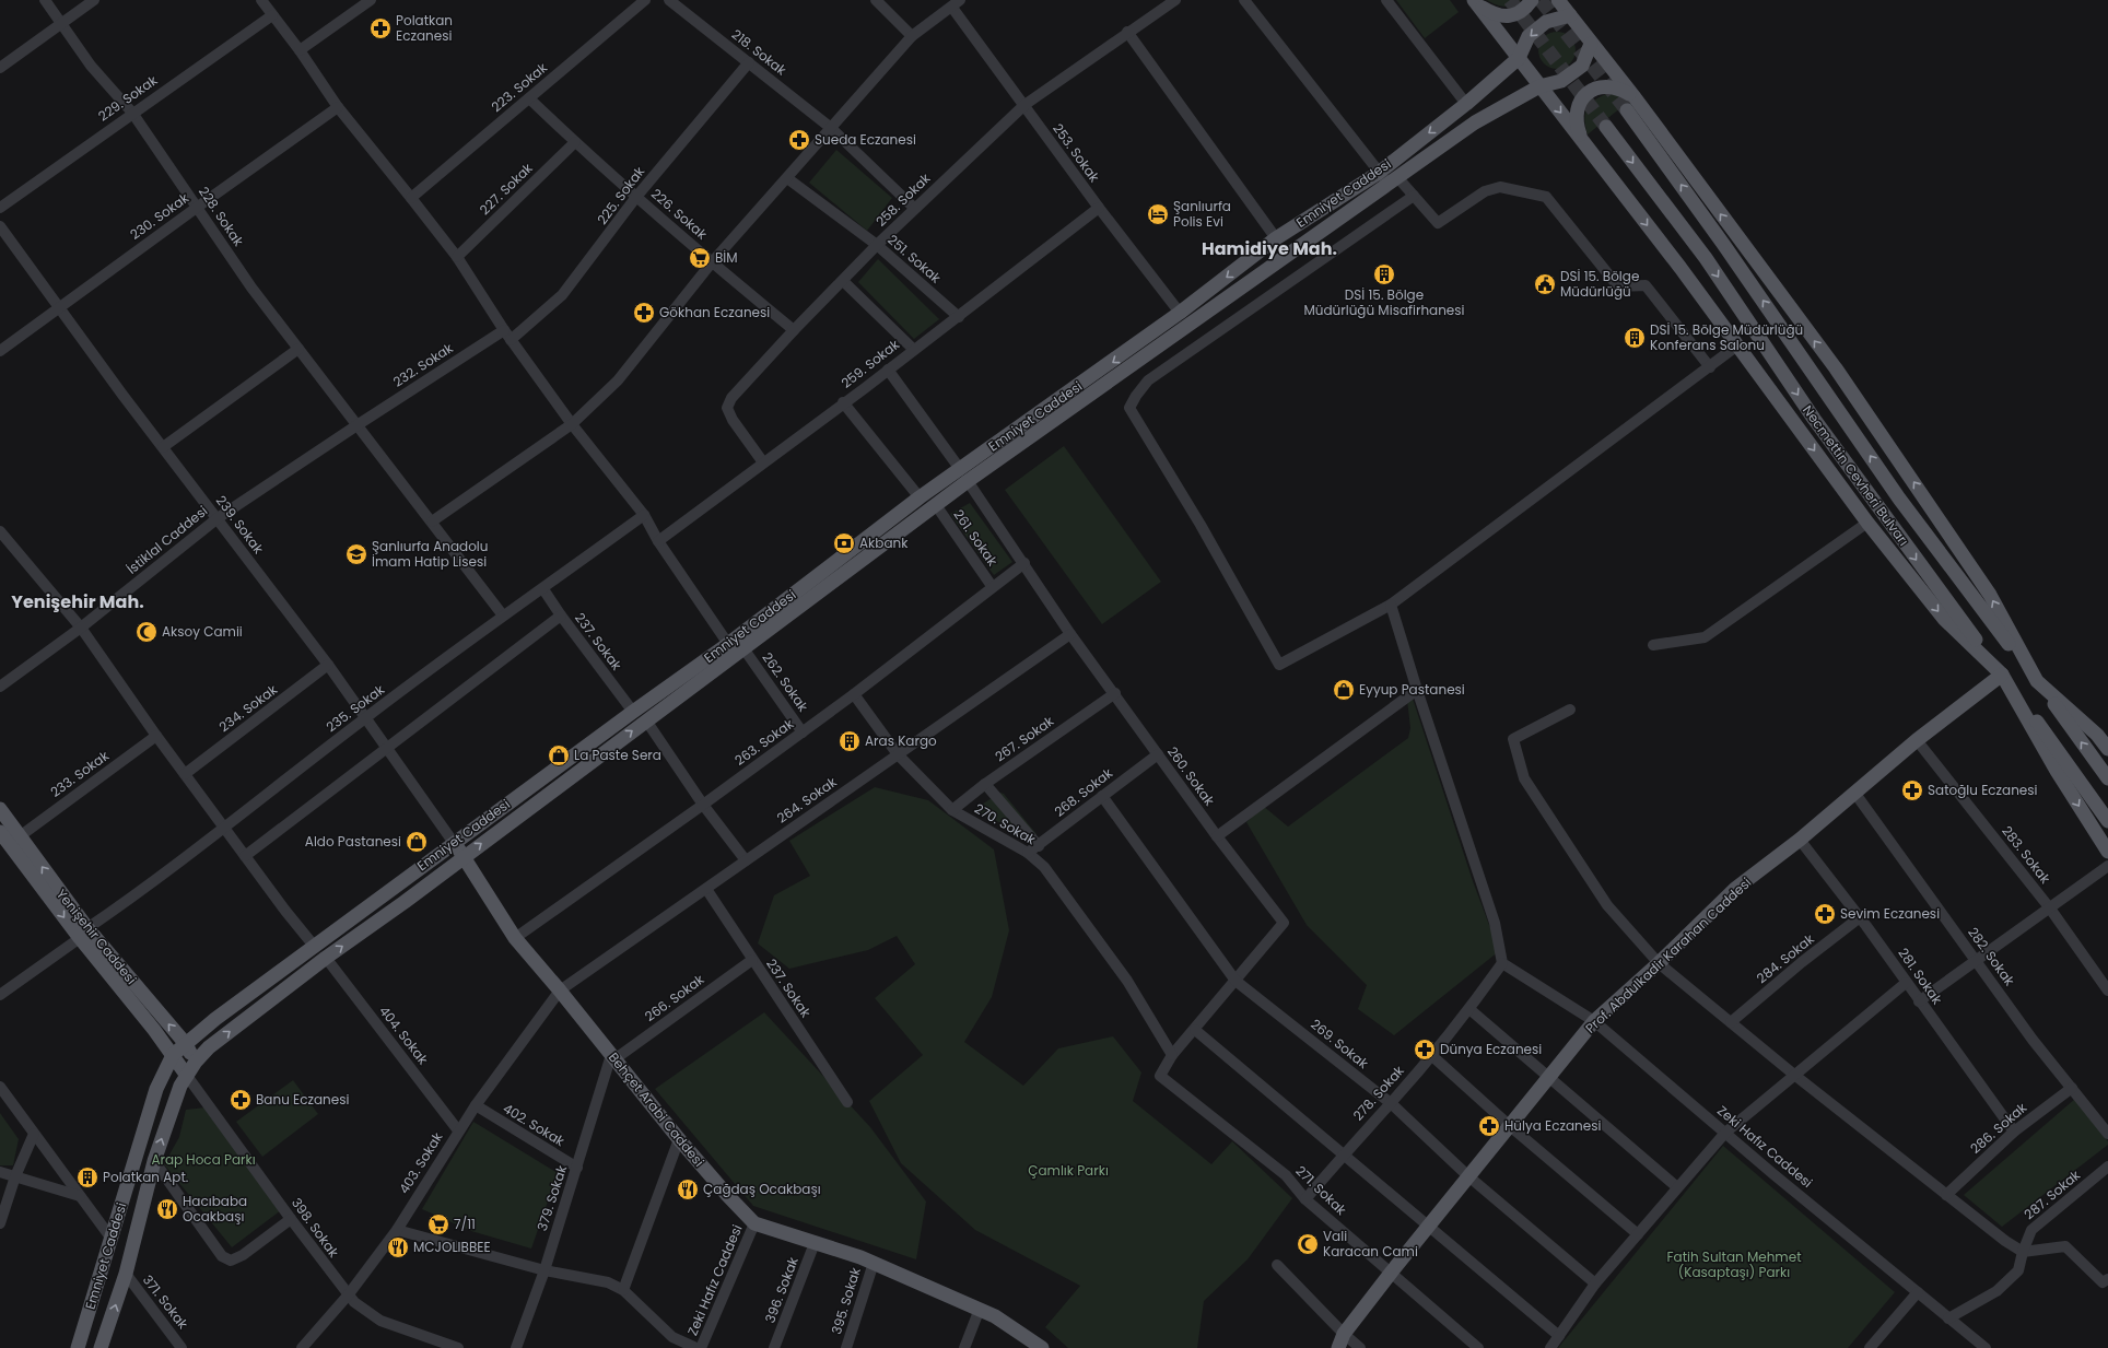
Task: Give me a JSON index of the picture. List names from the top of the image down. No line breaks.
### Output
{"streets":{"main road":["Emniyet Caddesi","Necmettin Cevheri Bulvarı","Yenişehir Caddesi","Prof. Abdulkadir Karahan Caddesi","Behçet Arabi Caddesi"],"street":["218. Sokak","223. Sokak","229. Sokak","253. Sokak","227. Sokak","225. Sokak","258. Sokak","226. Sokak","230. Sokak","228. Sokak","251. Sokak","259. Sokak","232. Sokak","239. Sokak","261. Sokak","İstiklal Caddesi","237. Sokak","262. Sokak","234. Sokak","235. Sokak","267. Sokak","263. Sokak","233. Sokak","260. Sokak","268. Sokak","264. Sokak","270. Sokak","283. Sokak","282. Sokak","284. Sokak","281. Sokak","266. Sokak","404. Sokak","269. Sokak","278. Sokak","402. Sokak","286. Sokak","Zeki Hafız Caddesi","403. Sokak","271. Sokak","287. Sokak","379. Sokak","398. Sokak","396. Sokak","395. Sokak","371. Sokak"]},"crossings":[["218. Sokak","225. Sokak"],["218. Sokak","258. Sokak"],["223. Sokak","226. Sokak"],["229. Sokak","228. Sokak"],["253. Sokak","Emniyet Caddesi"],["253. Sokak","258. Sokak"],["253. Sokak","259. Sokak"],["227. Sokak","226. Sokak"],["Emniyet Caddesi","239. Sokak"],["Emniyet Caddesi","261. Sokak"],["Emniyet Caddesi","237. Sokak"],["Emniyet Caddesi","262. Sokak"],["Emniyet Caddesi","260. Sokak"],["Emniyet Caddesi","Yenişehir Caddesi"],["Emniyet Caddesi","404. Sokak"],["Emniyet Caddesi","Behçet Arabi Caddesi"],["Emniyet Caddesi","398. Sokak"],["Emniyet Caddesi","371. Sokak"],["225. Sokak","226. Sokak"],["258. Sokak","226. Sokak"],["258. Sokak","251. Sokak"],["258. Sokak","259. Sokak"],["230. Sokak","228. Sokak"],["230. Sokak","239. Sokak"],["228. Sokak","232. Sokak"],["228. Sokak","İstiklal Caddesi"],["228. Sokak","235. Sokak"],["251. Sokak","259. Sokak"],["259. Sokak","260. Sokak"],["232. Sokak","İstiklal Caddesi"],["Necmettin Cevheri Bulvarı","Prof. Abdulkadir Karahan Caddesi"],["239. Sokak","İstiklal Caddesi"],["239. Sokak","234. Sokak"],["239. Sokak","235. Sokak"],["239. Sokak","Behçet Arabi Caddesi"],["261. Sokak","263. Sokak"],["237. Sokak","235. Sokak"],["237. Sokak","264. Sokak"],["237. Sokak","266. Sokak"],["262. Sokak","263. Sokak"],["235. Sokak","Yenişehir Caddesi"],["267. Sokak","260. Sokak"],["267. Sokak","270. Sokak"],["263. Sokak","260. Sokak"],["263. Sokak","270. Sokak"],["263. Sokak","Behçet Arabi Caddesi"],["233. Sokak","Yenişehir Caddesi"],["260. Sokak","268. Sokak"],["260. Sokak","264. Sokak"],["260. Sokak","270. Sokak"],["260. Sokak","269. Sokak"],["260. Sokak","271. Sokak"],["268. Sokak","270. Sokak"],["268. Sokak","269. Sokak"],["264. Sokak","270. Sokak"],["264. Sokak","Behçet Arabi Caddesi"],["264. Sokak","403. Sokak"],["283. Sokak","Prof. Abdulkadir Karahan Caddesi"],["Yenişehir Caddesi","398. Sokak"],["Prof. Abdulkadir Karahan Caddesi","282. Sokak"],["Prof. Abdulkadir Karahan Caddesi","281. Sokak"],["Prof. Abdulkadir Karahan Caddesi","269. Sokak"],["Prof. Abdulkadir Karahan Caddesi","Zeki Hafız Caddesi"],["Prof. Abdulkadir Karahan Caddesi","271. Sokak"],["282. Sokak","286. Sokak"],["284. Sokak","281. Sokak"],["281. Sokak","286. Sokak"],["266. Sokak","Behçet Arabi Caddesi"],["266. Sokak","379. Sokak"],["404. Sokak","403. Sokak"],["269. Sokak","278. Sokak"],["278. Sokak","Zeki Hafız Caddesi"],["278. Sokak","271. Sokak"],["Behçet Arabi Caddesi","Zeki Hafız Caddesi"],["Behçet Arabi Caddesi","403. Sokak"],["Behçet Arabi Caddesi","379. Sokak"],["Behçet Arabi Caddesi","396. Sokak"],["Behçet Arabi Caddesi","395. Sokak"],["402. Sokak","403. Sokak"],["402. Sokak","379. Sokak"],["Zeki Hafız Caddesi","287. Sokak"],["403. Sokak","398. Sokak"]],"districts":["Hamidiye Mah.","Yenişehir Mah."],"parks":["Arap Hoca Parkı","Çamlık Parkı","Fatih Sultan Mehmet (Kasaptaşı) Parkı"],"places":{"pharmacy":["Polatkan Eczanesi","Sueda Eczanesi","Gökhan Eczanesi","Satoğlu Eczanesi","Sevim Eczanesi","Dünya Eczanesi","Banu Eczanesi","Hülya Eczanesi"],"hotel":["Şanlıurfa Polis Evi"],"supermarket":["BİM","7/11"],"building":["DSİ 15. Bölge Müdürlüğü Misafirhanesi","DSİ 15. Bölge Müdürlüğü Konferans Salonu","Aras Kargo","Polatkan Apt."],"public building":["DSİ 15. Bölge Müdürlüğü"],"bank":["Akbank"],"school or university":["Şanlıurfa Anadolu İmam Hatip Lisesi"],"mosque":["Aksoy Camii","Vali Karacan Cami"],"shop":["Eyyup Pastanesi","La Paste Sera","Aldo Pastanesi"],"restaurant":["Çağdaş Ocakbaşı","Hacıbaba Ocakbaşı","MCJOLIBBEE"]}}
